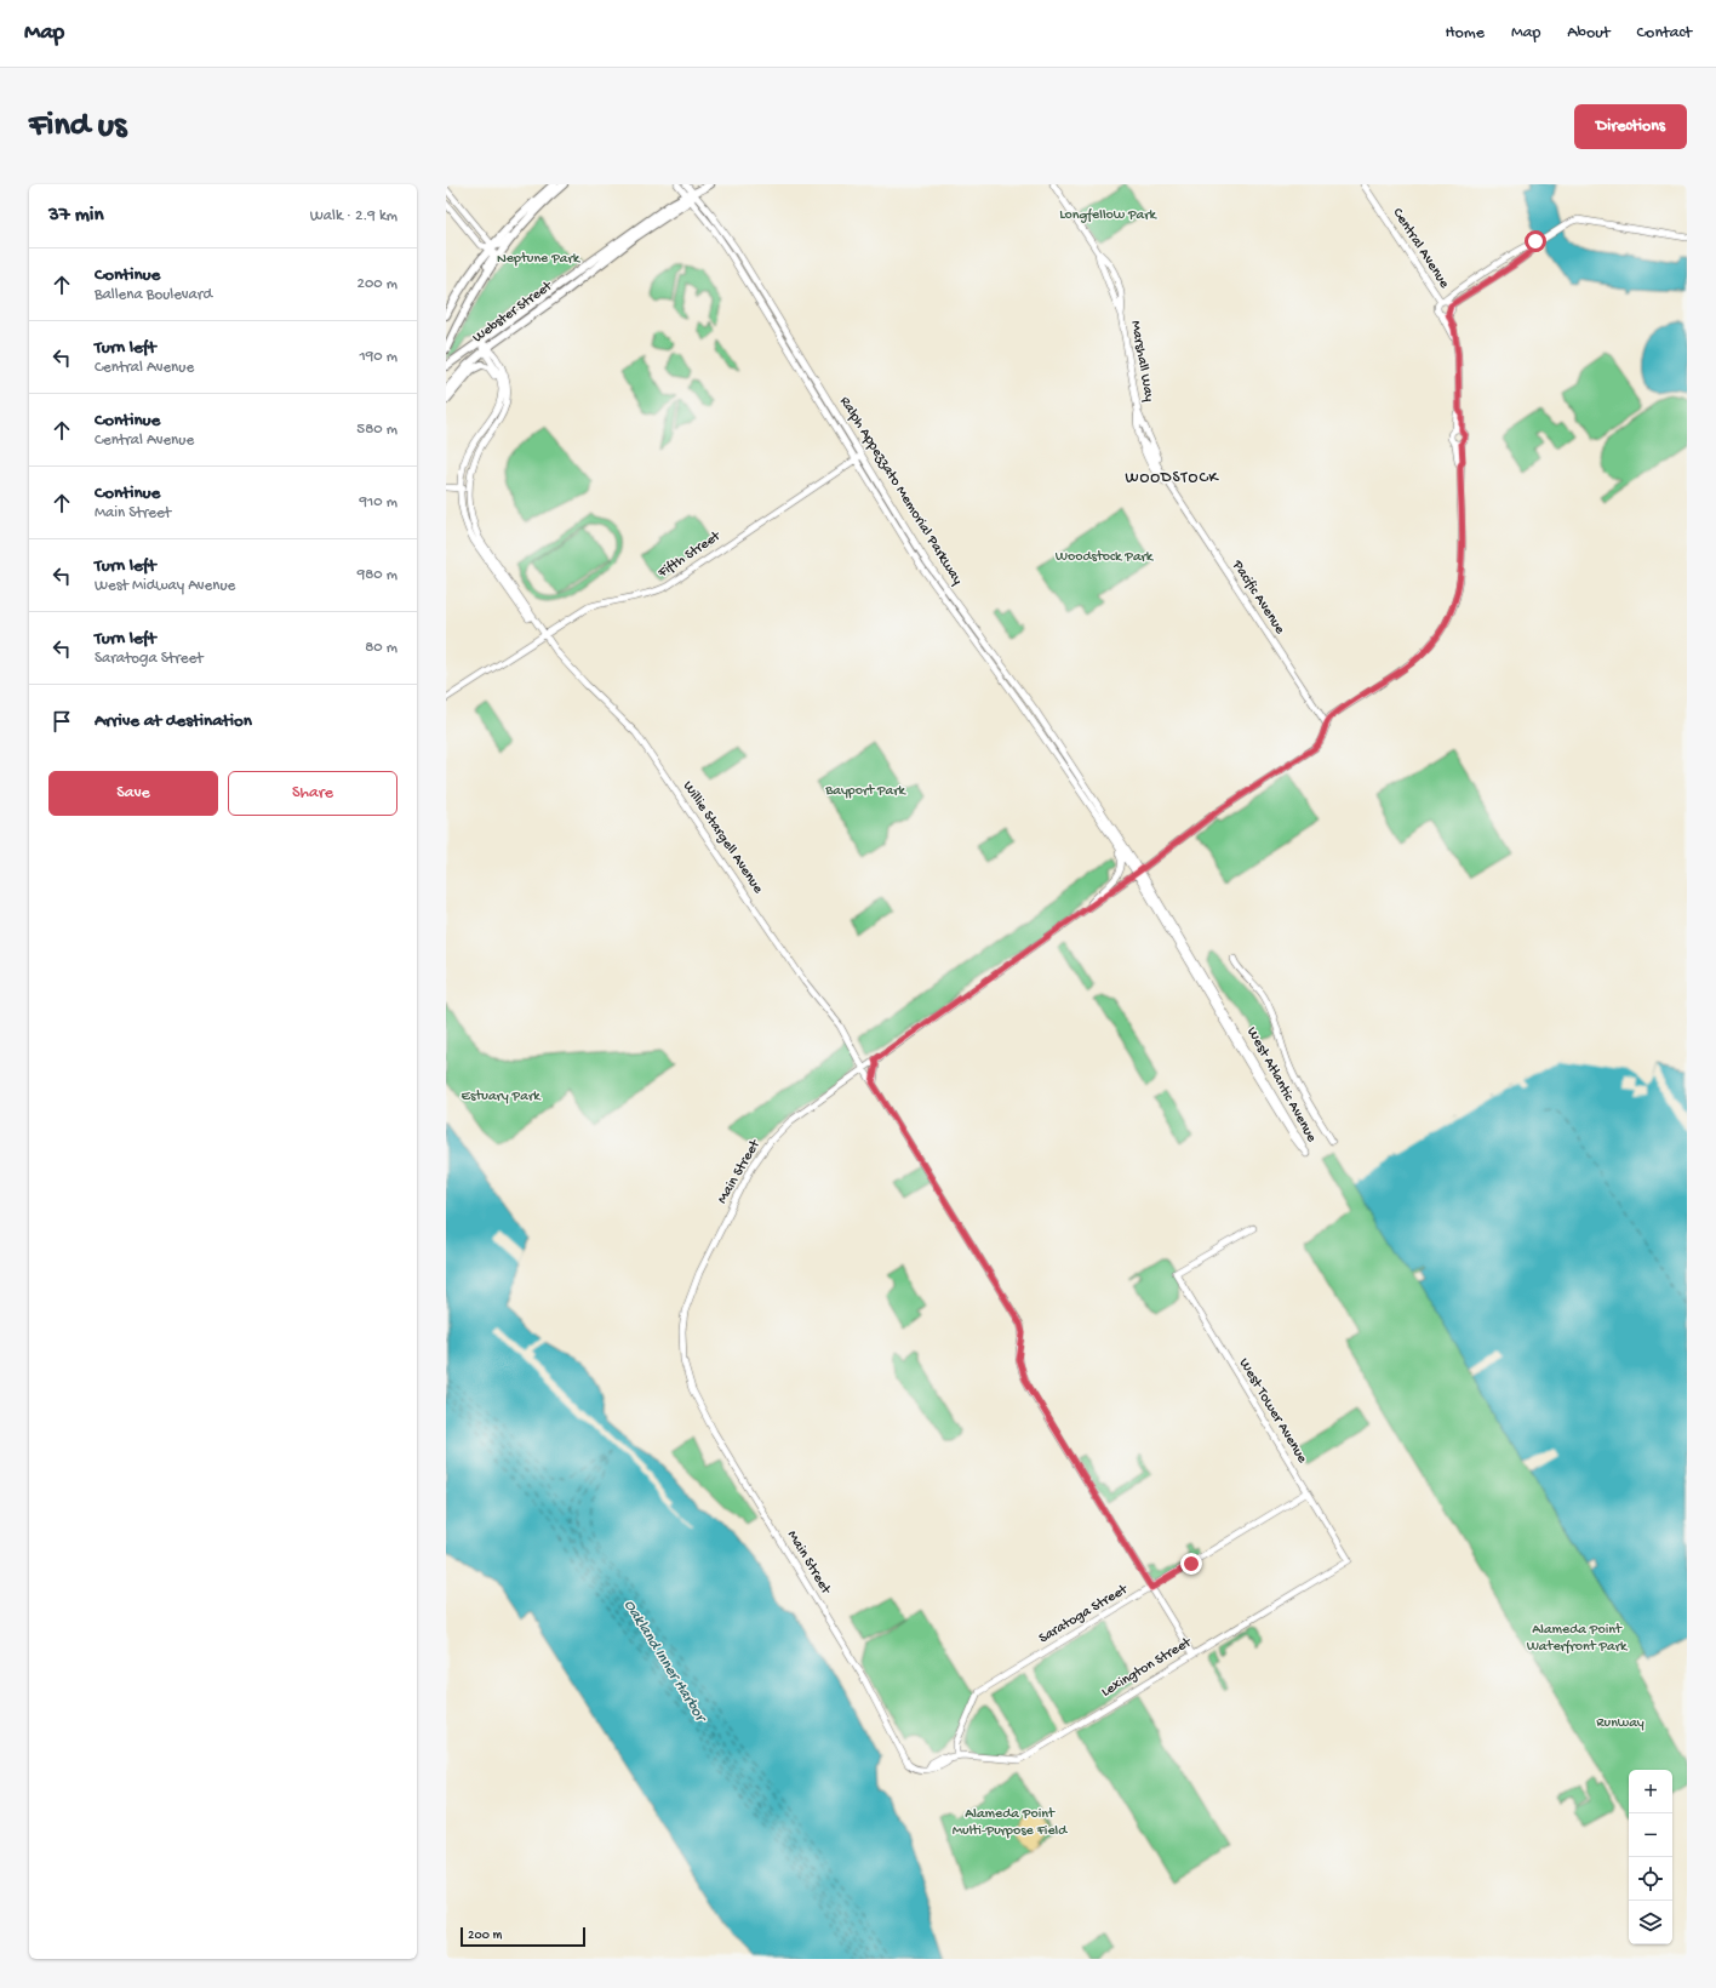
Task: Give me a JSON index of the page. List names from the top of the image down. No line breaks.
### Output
{"streets":{"main road":["Webster Street"],"street":["Central Avenue","Marshall Way","Ralph Appezzato Memorial Parkway","Fifth Street","Pacific Avenue","Willie Stargell Avenue","West Atlantic Avenue","Main Street","West Tower Avenue","Saratoga Street","Lexington Street"]},"crossings":[["Webster Street","Ralph Appezzato Memorial Parkway"],["Webster Street","Willie Stargell Avenue"],["Marshall Way","Pacific Avenue"],["Ralph Appezzato Memorial Parkway","Fifth Street"],["Ralph Appezzato Memorial Parkway","West Atlantic Avenue"],["Ralph Appezzato Memorial Parkway","Main Street"],["Fifth Street","Willie Stargell Avenue"],["Pacific Avenue","Main Street"],["Willie Stargell Avenue","Main Street"],["Willie Stargell Avenue","Saratoga Street"],["Willie Stargell Avenue","Lexington Street"],["West Atlantic Avenue","Main Street"],["Main Street","Lexington Street"],["West Tower Avenue","Saratoga Street"],["West Tower Avenue","Lexington Street"],["Saratoga Street","Lexington Street"]],"districts":["WOODSTOCK"],"water":["Oakland Inner Harbor"],"parks":["Longfellow Park","Neptune Park","Woodstock Park","Bayport Park","Estuary Park","Alameda Point Waterfront Park","Runway","Alameda Point Multi-Purpose Field"],"scale_bar":"200 m","page":{"header":"Map","nav":["Home","Map","About","Contact"],"buttons":["Directions",["Save","Share"]],"title":"Find us","heading":["37 min","Walk · 2.9 km"],"list":[["Continue","Ballena Boulevard","200 m"],["Turn left","Central Avenue","190 m"],["Continue","Central Avenue","580 m"],["Continue","Main Street","910 m"],["Turn left","West Midway Avenue","980 m"],["Turn left","Saratoga Street","80 m"],"Arrive at destination"],"map_buttons":["+","−"],"scale":"200 m"}}
